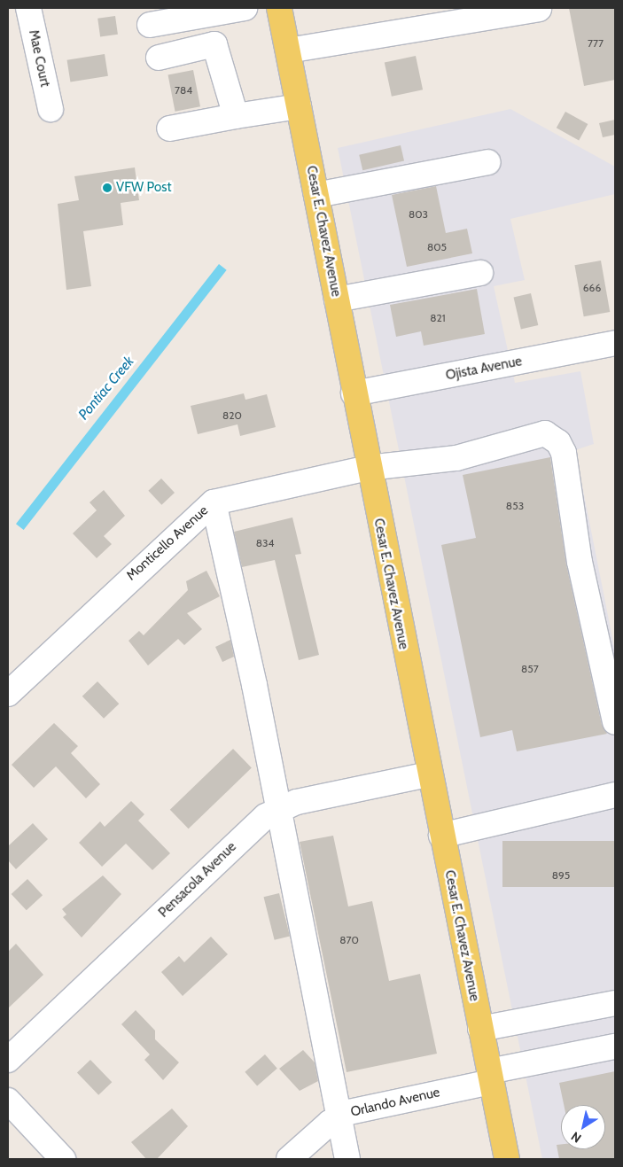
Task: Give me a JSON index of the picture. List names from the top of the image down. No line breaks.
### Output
{"streets":{"main road":["Cesar E. Chavez Avenue"],"street":["Mae Court","Ojista Avenue","Monticello Avenue","Pensacola Avenue","Orlando Avenue"]},"crossings":[["Cesar E. Chavez Avenue","Ojista Avenue"],["Cesar E. Chavez Avenue","Monticello Avenue"],["Cesar E. Chavez Avenue","Pensacola Avenue"],["Cesar E. Chavez Avenue","Orlando Avenue"]],"water":["Pontiac Creek"],"places":["VFW Post"],"house_numbers":["777","784","803","805","666","821","820","853","834","857","895","870"],"north":"bottom left"}
